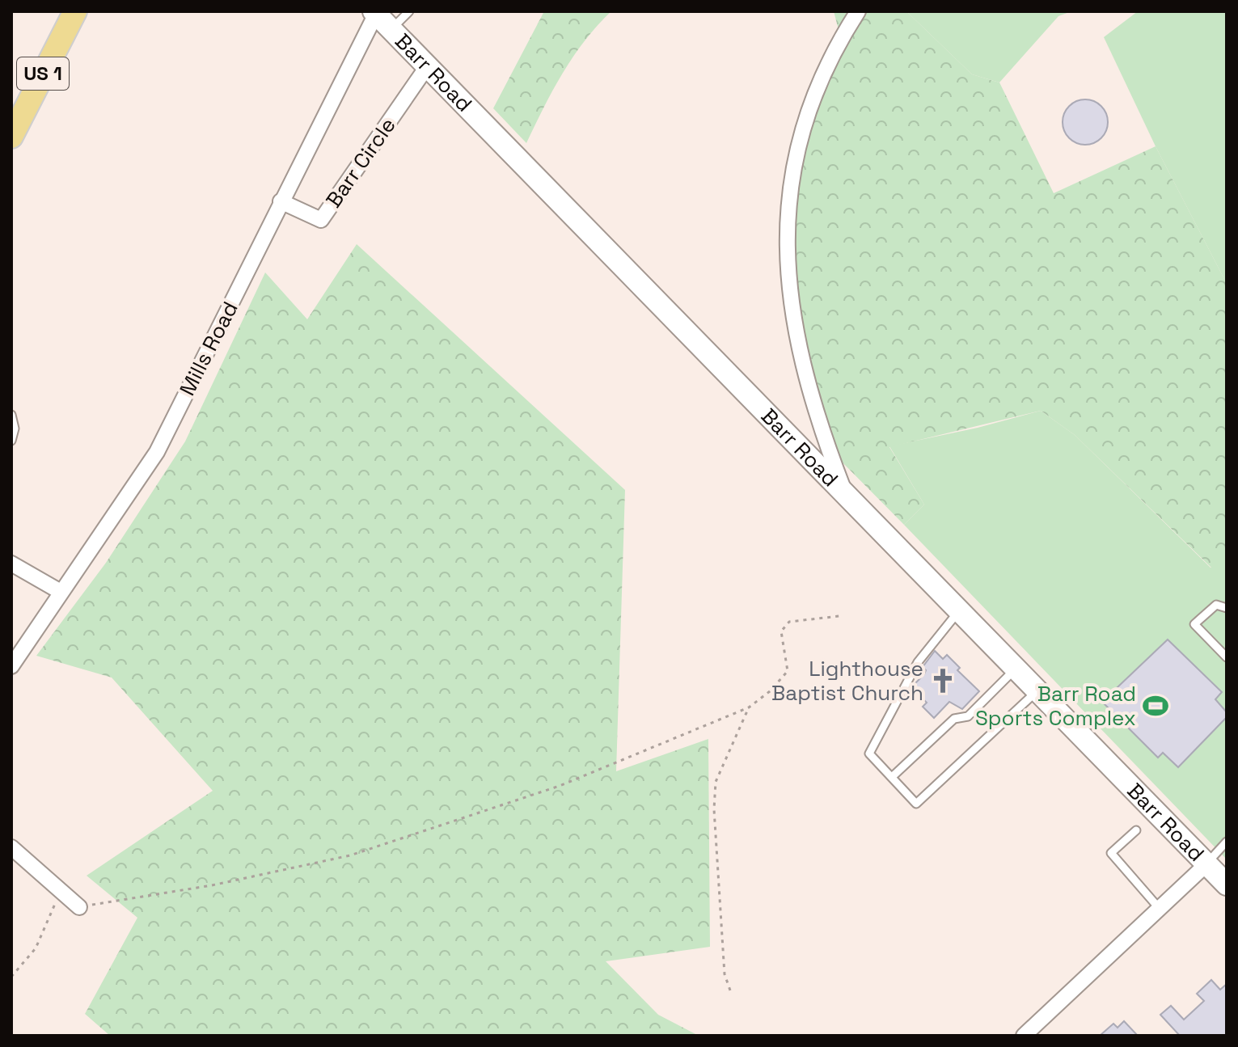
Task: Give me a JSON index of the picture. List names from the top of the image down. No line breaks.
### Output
{"streets":{"main road":["US 1"],"street":["Barr Road","Barr Circle","Mills Road"]},"crossings":[["Barr Road","Barr Circle"],["Barr Road","Mills Road"],["Barr Circle","Mills Road"]],"places":{"church":["Lighthouse Baptist Church"],"sports":["Barr Road Sports Complex"]}}
